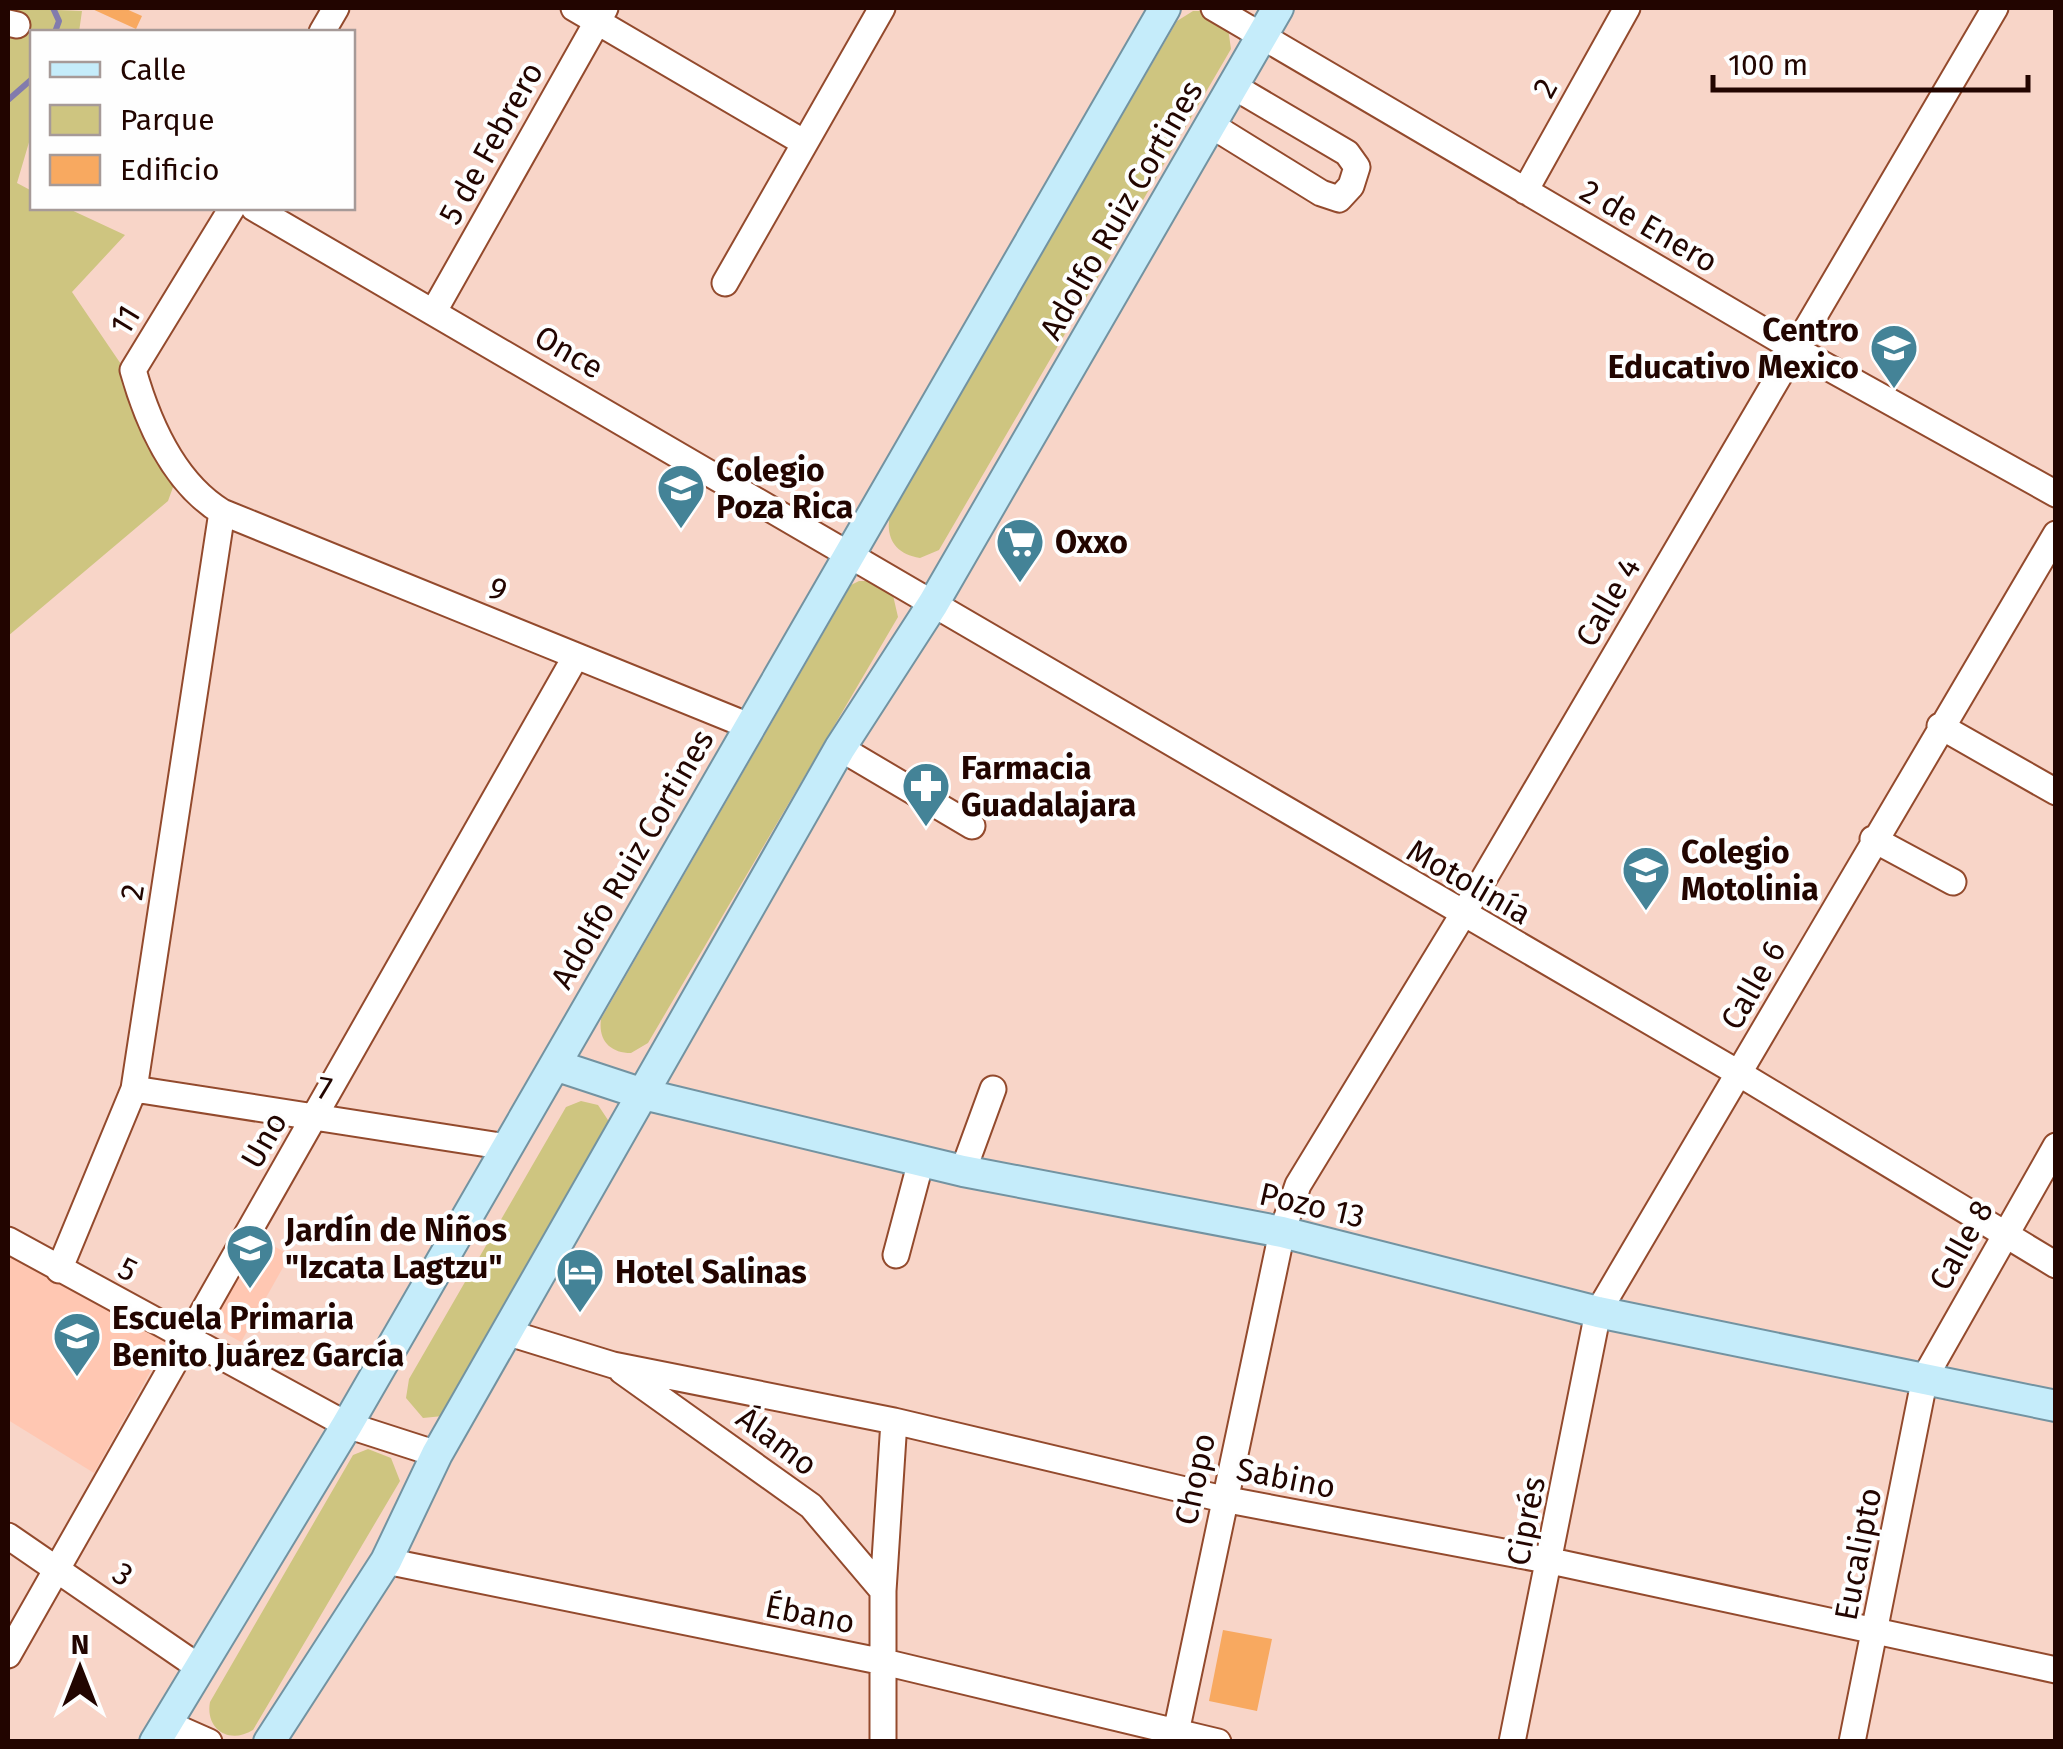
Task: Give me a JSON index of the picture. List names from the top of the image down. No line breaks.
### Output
{"streets":{"main road":["Adolfo Ruiz Cortines","Pozo 13"],"street":["2","5 de Febrero","2 de Enero","11","Once","9","Calle 4","Motolinía","Calle 6","7","Uno","Calle 8","5","Álamo","Sabino","Chopo","Ciprés","Eucalipto","3","Ébano"]},"crossings":[["2","2 de Enero"],["2","11"],["2","9"],["2","7"],["2","5"],["5 de Febrero","Once"],["Adolfo Ruiz Cortines","2 de Enero"],["Adolfo Ruiz Cortines","Once"],["Adolfo Ruiz Cortines","9"],["Adolfo Ruiz Cortines","Motolinía"],["Adolfo Ruiz Cortines","7"],["Adolfo Ruiz Cortines","Pozo 13"],["Adolfo Ruiz Cortines","5"],["Adolfo Ruiz Cortines","Sabino"],["Adolfo Ruiz Cortines","3"],["Adolfo Ruiz Cortines","Ébano"],["2 de Enero","Calle 4"],["11","9"],["Once","Motolinía"],["9","Uno"],["Calle 4","Motolinía"],["Calle 4","Pozo 13"],["Calle 4","Chopo"],["Motolinía","Calle 6"],["Motolinía","Calle 8"],["Calle 6","Pozo 13"],["Calle 6","Ciprés"],["7","Uno"],["Uno","5"],["Uno","3"],["Pozo 13","Calle 8"],["Pozo 13","Chopo"],["Pozo 13","Ciprés"],["Pozo 13","Eucalipto"],["Calle 8","Eucalipto"],["Álamo","Sabino"],["Sabino","Chopo"],["Sabino","Ciprés"],["Sabino","Eucalipto"],["Chopo","Ébano"]],"places":{"school or university":["Centro Educativo Mexico","Colegio Poza Rica","Colegio Motolinia","Jardín de Niños \"Izcata Lagtzu\"","Escuela Primaria Benito Juárez García"],"supermarket":["Oxxo"],"pharmacy":["Farmacia Guadalajara"],"hotel":["Hotel Salinas"]},"legend":["Calle","Parque","Edificio"],"scale_bar":"100 m","north":"top"}
